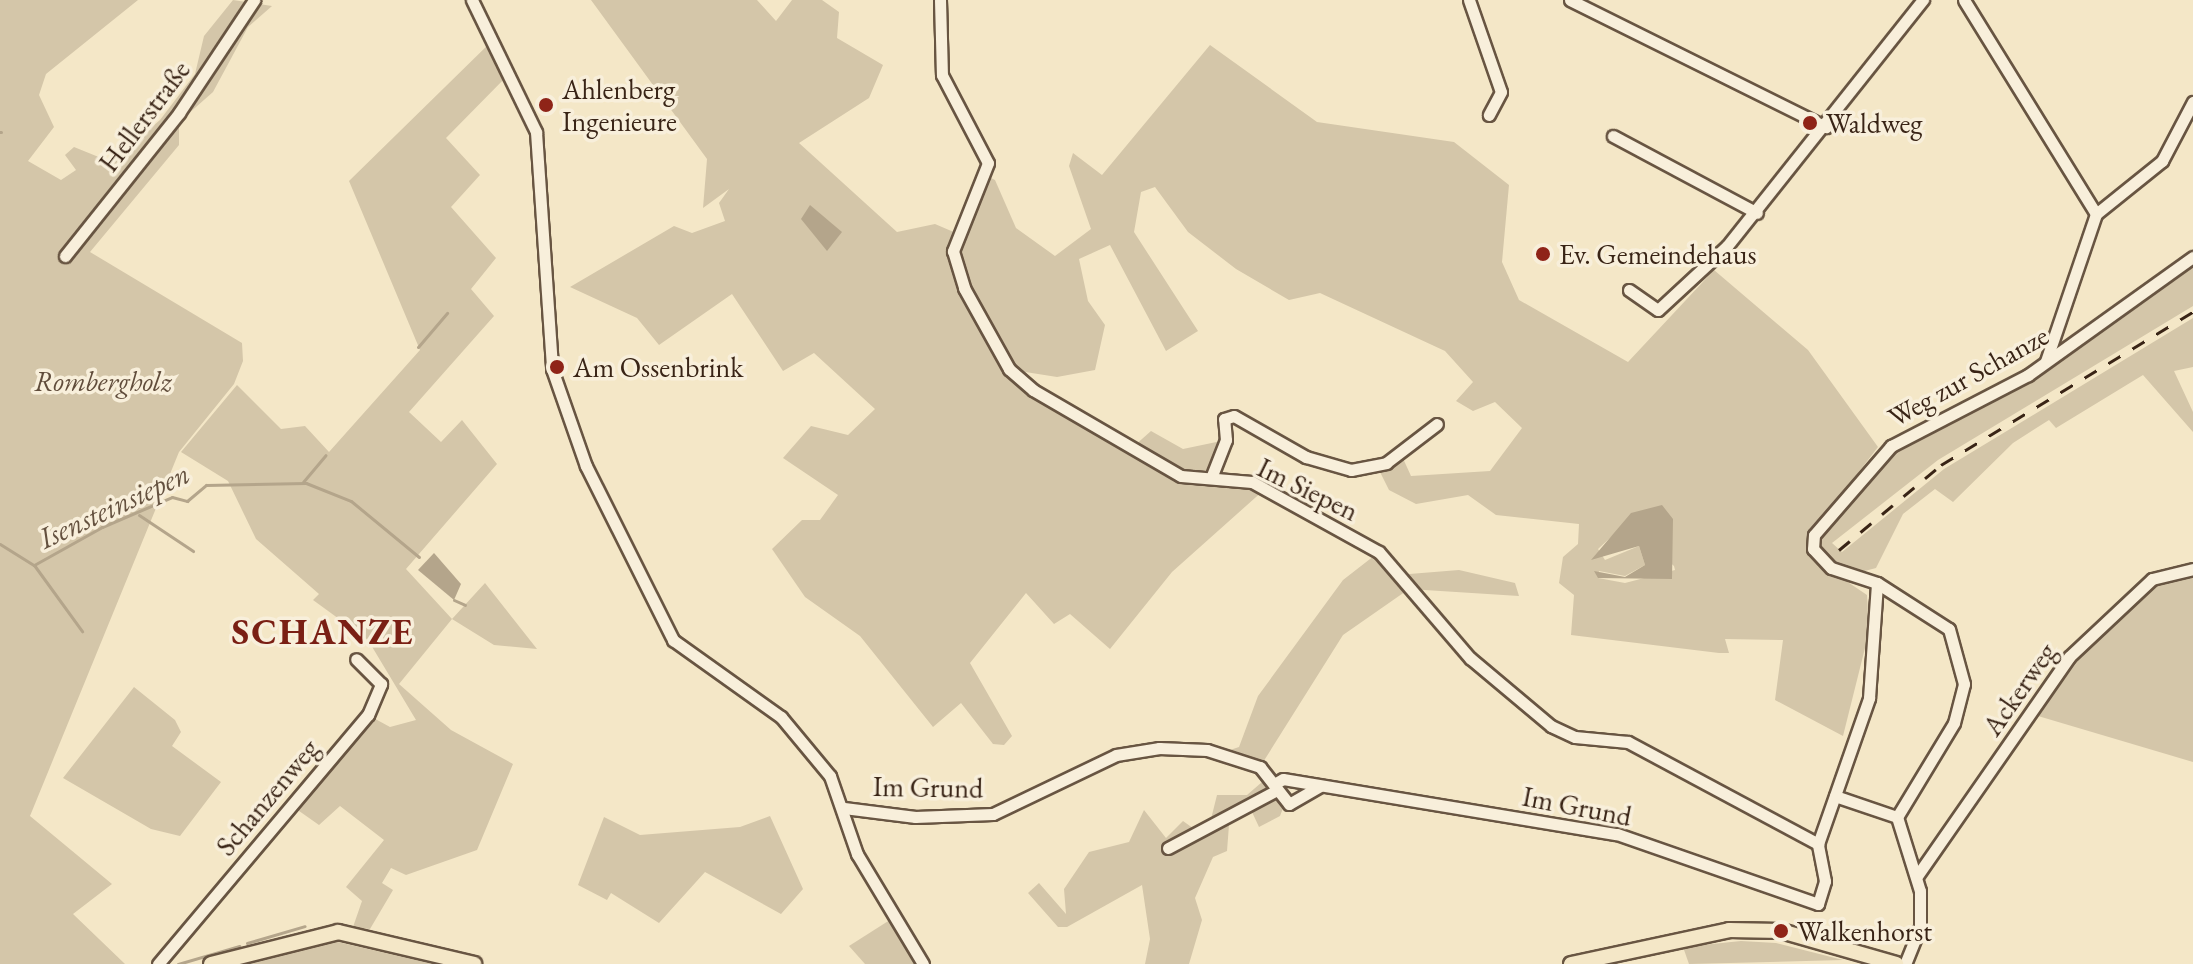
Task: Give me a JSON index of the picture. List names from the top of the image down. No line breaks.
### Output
{"streets":{"street":["Hellerstraße","Weg zur Schanze","Im Siepen","Ackerweg","Im Grund","Schanzenweg"]},"crossings":[["Im Siepen","Im Grund"]],"districts":["SCHANZE"],"water":["Isensteinsiepen"],"parks":["Rombergholz"],"places":["Ahlenberg Ingenieure","Waldweg","Ev. Gemeindehaus","Am Ossenbrink","Walkenhorst"]}
